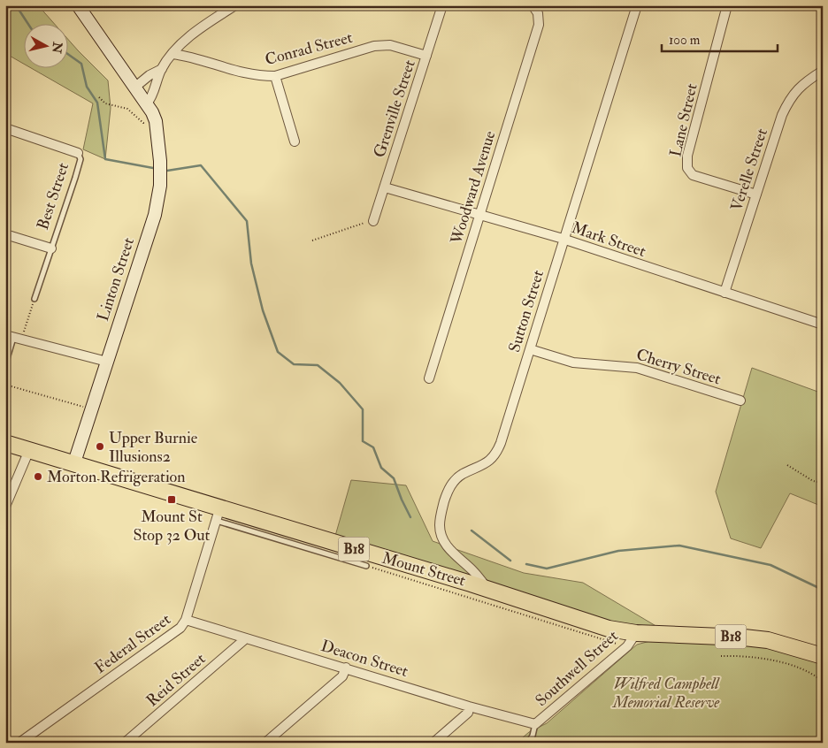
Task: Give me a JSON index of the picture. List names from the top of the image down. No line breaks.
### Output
{"streets":{"highway":["B18","Mount Street"],"street":["Conrad Street","Grenville Street","Lane Street","Verelle Street","Woodward Avenue","Best Street","Mark Street","Linton Street","Sutton Street","Cherry Street","Federal Street","Deacon Street","Southwell Street","Reid Street"]},"crossings":[["Conrad Street","Grenville Street"],["Grenville Street","Mark Street"],["Lane Street","Verelle Street"],["Verelle Street","Mark Street"],["Woodward Avenue","Mark Street"],["Mark Street","Sutton Street"],["Linton Street","Mount Street"],["Sutton Street","Cherry Street"],["Sutton Street","Mount Street"],["Mount Street","Federal Street"],["Mount Street","Southwell Street"],["Federal Street","Deacon Street"],["Deacon Street","Southwell Street"],["Deacon Street","Reid Street"]],"parks":["Wilfred Campbell Memorial Reserve"],"places":{"other":["Upper Burnie Illusions2","Morton Refrigeration"],"transit":["Mount St Stop 32 Out"]},"scale_bar":"100 m","north":"right"}
